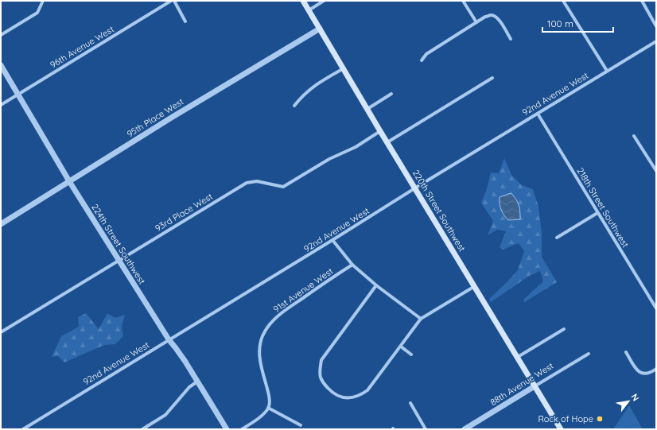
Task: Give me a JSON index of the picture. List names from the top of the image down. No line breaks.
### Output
{"streets":{"main road":["220th Street Southwest"],"street":["96th Avenue West","92nd Avenue West","95th Place West","218th Street Southwest","93rd Place West","224th Street Southwest","91st Avenue West","88th Avenue West"]},"crossings":[["96th Avenue West","224th Street Southwest"],["92nd Avenue West","218th Street Southwest"],["92nd Avenue West","220th Street Southwest"],["92nd Avenue West","224th Street Southwest"],["95th Place West","220th Street Southwest"],["95th Place West","224th Street Southwest"],["220th Street Southwest","93rd Place West"],["220th Street Southwest","88th Avenue West"],["93rd Place West","224th Street Southwest"]],"places":["Rock of Hope"],"scale_bar":"100 m","north":"top right"}
